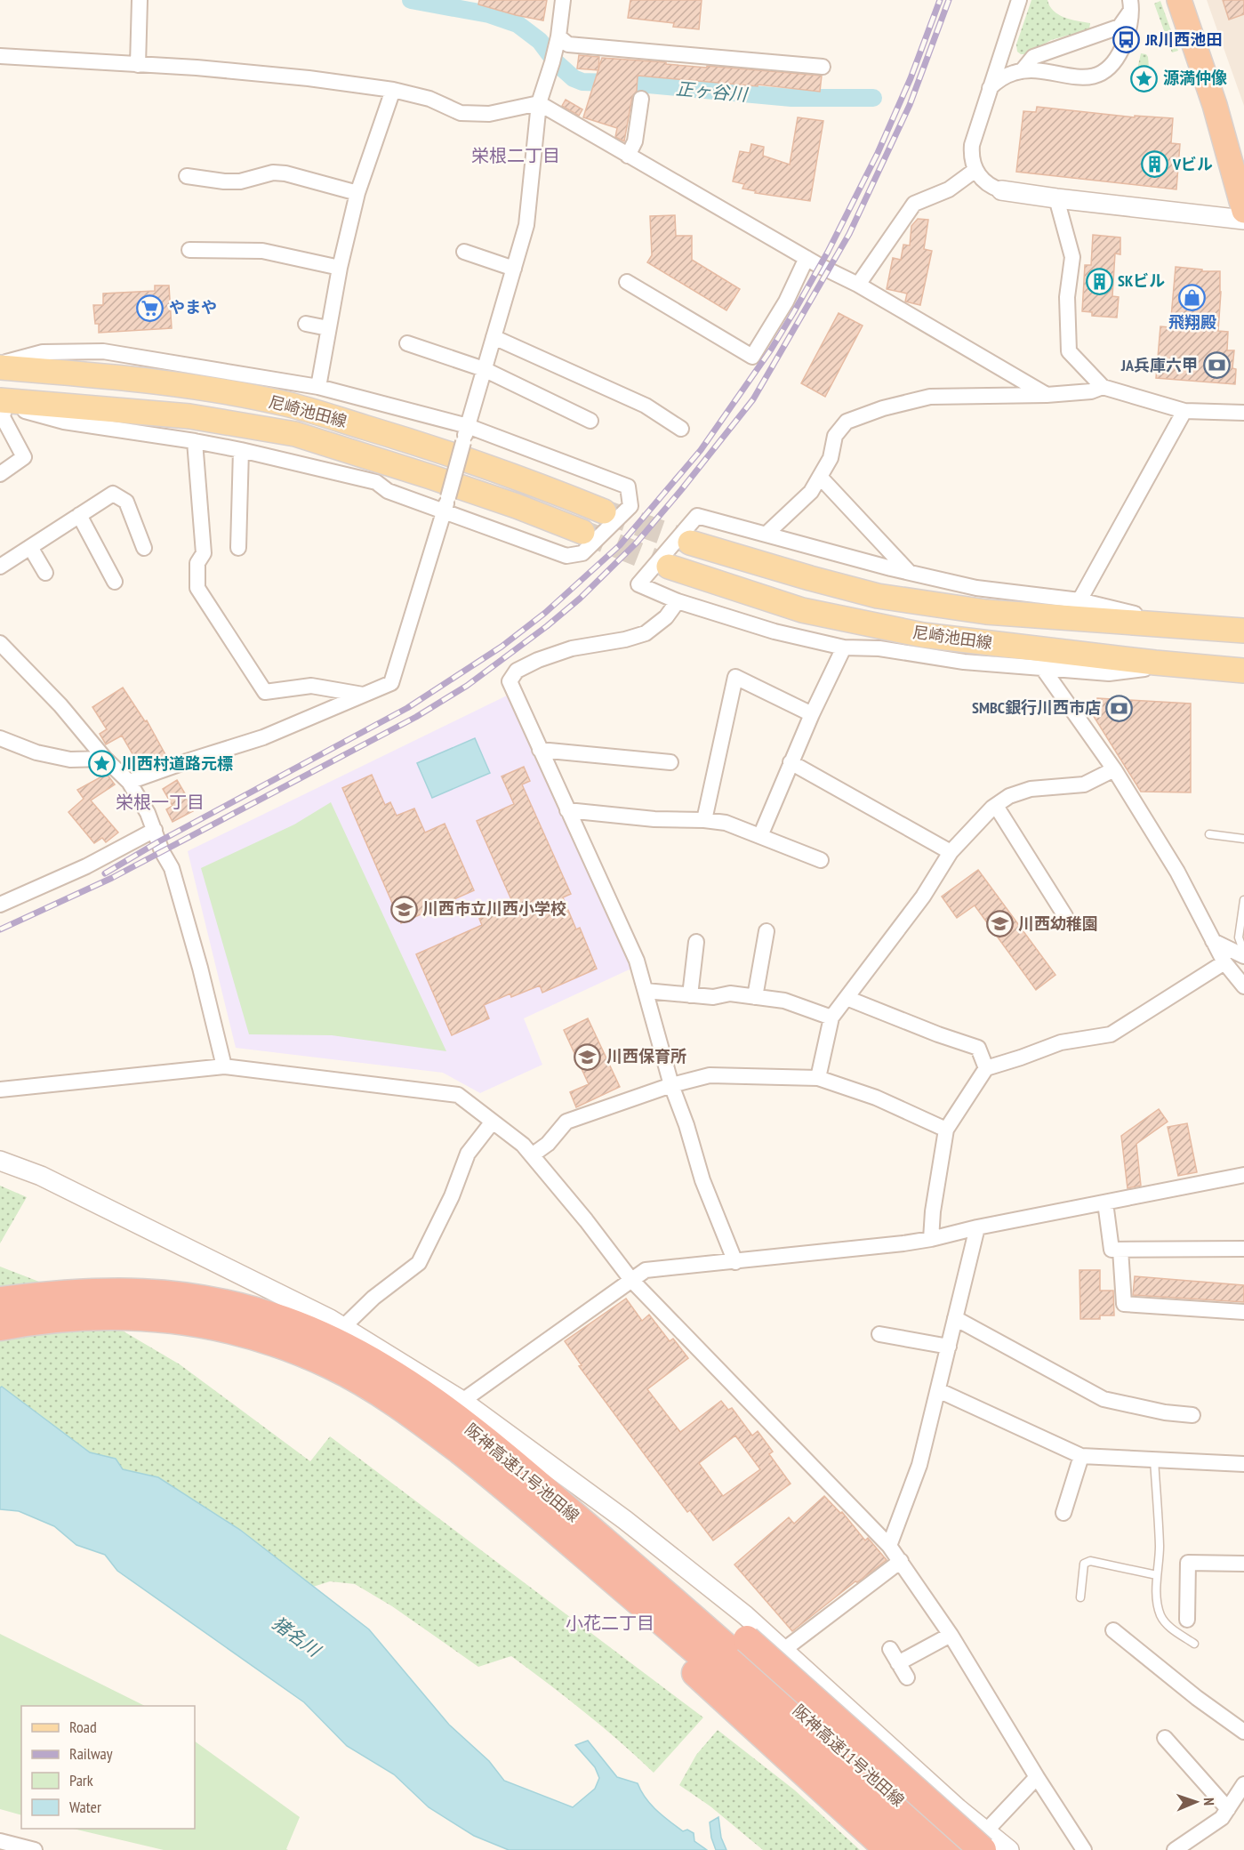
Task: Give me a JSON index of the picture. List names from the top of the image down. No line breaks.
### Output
{"streets":{"highway":["阪神高速11号池田線"],"main road":["尼崎池田線"]},"districts":["栄根二丁目","栄根一丁目","小花二丁目"],"water":["正ヶ谷川","猪名川"],"places":{"bus stop":["JR川西池田"],"place":["源満仲像","川西村道路元標"],"building":["Vビル","SKビル"],"shop":["飛翔殿"],"supermarket":["やまや"],"bank":["JA兵庫六甲","SMBC銀行川西市店"],"school or university":["川西市立川西小学校","川西幼稚園","川西保育所"]},"legend":["Road","Railway","Park","Water"],"north":"right"}
